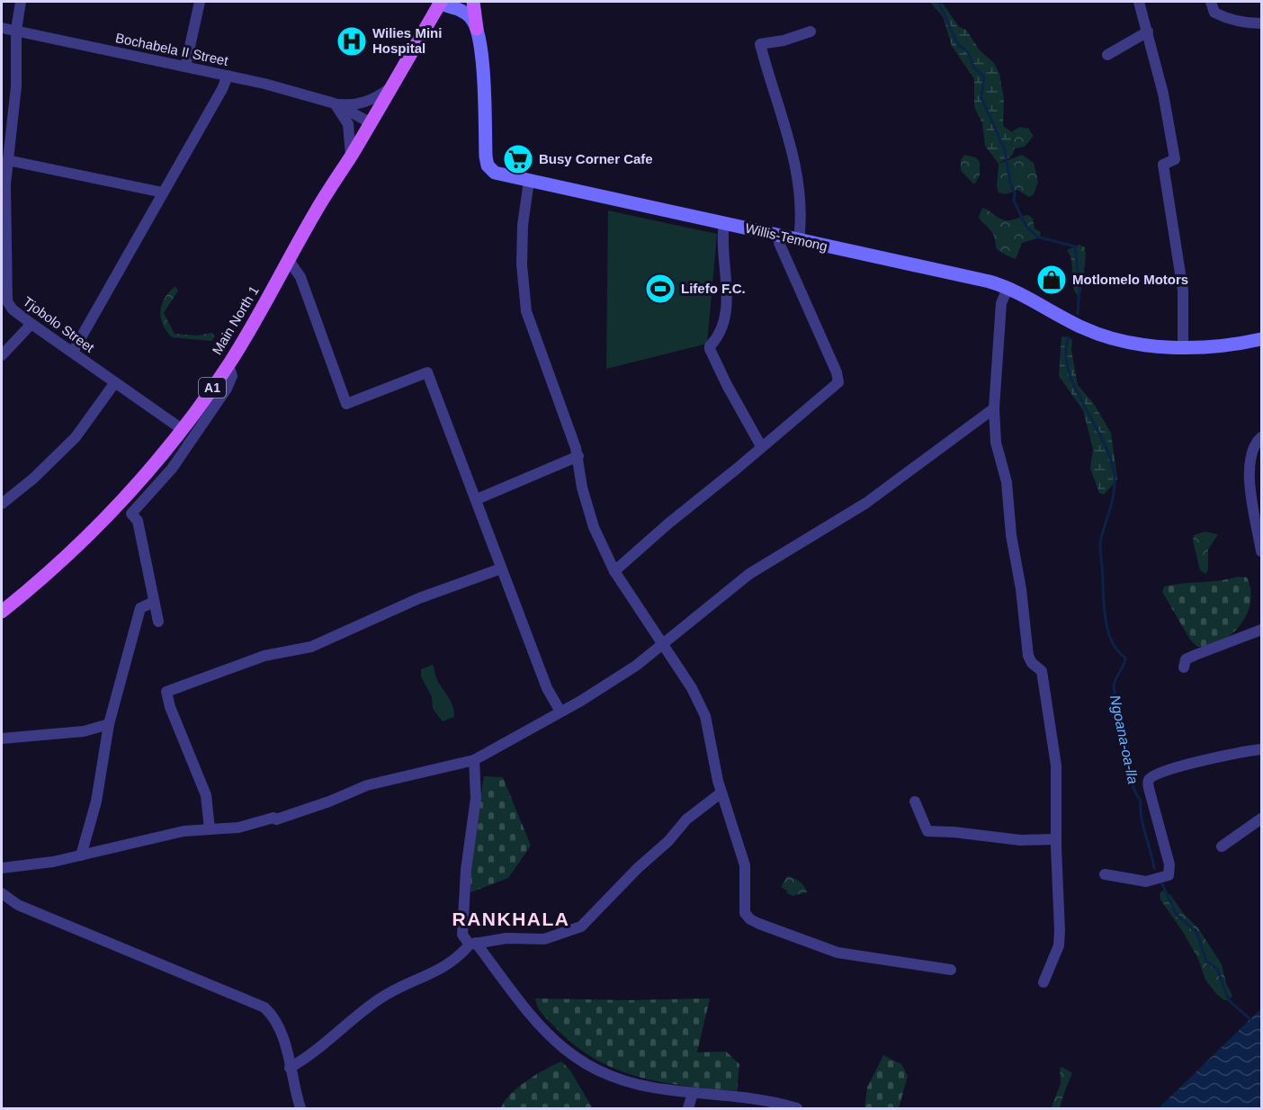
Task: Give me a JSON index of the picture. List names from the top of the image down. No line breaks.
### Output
{"streets":{"main road":["Willis-Temong","Main North 1","A1"],"street":["Bochabela II Street","Tjobolo Street"]},"crossings":[["Bochabela II Street","Main North 1"],["Bochabela II Street","Tjobolo Street"],["Main North 1","Tjobolo Street"]],"districts":["RANKHALA"],"water":["Ngoana-oa-lla"],"places":{"hospital":["Wilies Mini Hospital"],"supermarket":["Busy Corner Cafe"],"shop":["Motlomelo Motors"],"sports":["Lifefo F.C."]}}
